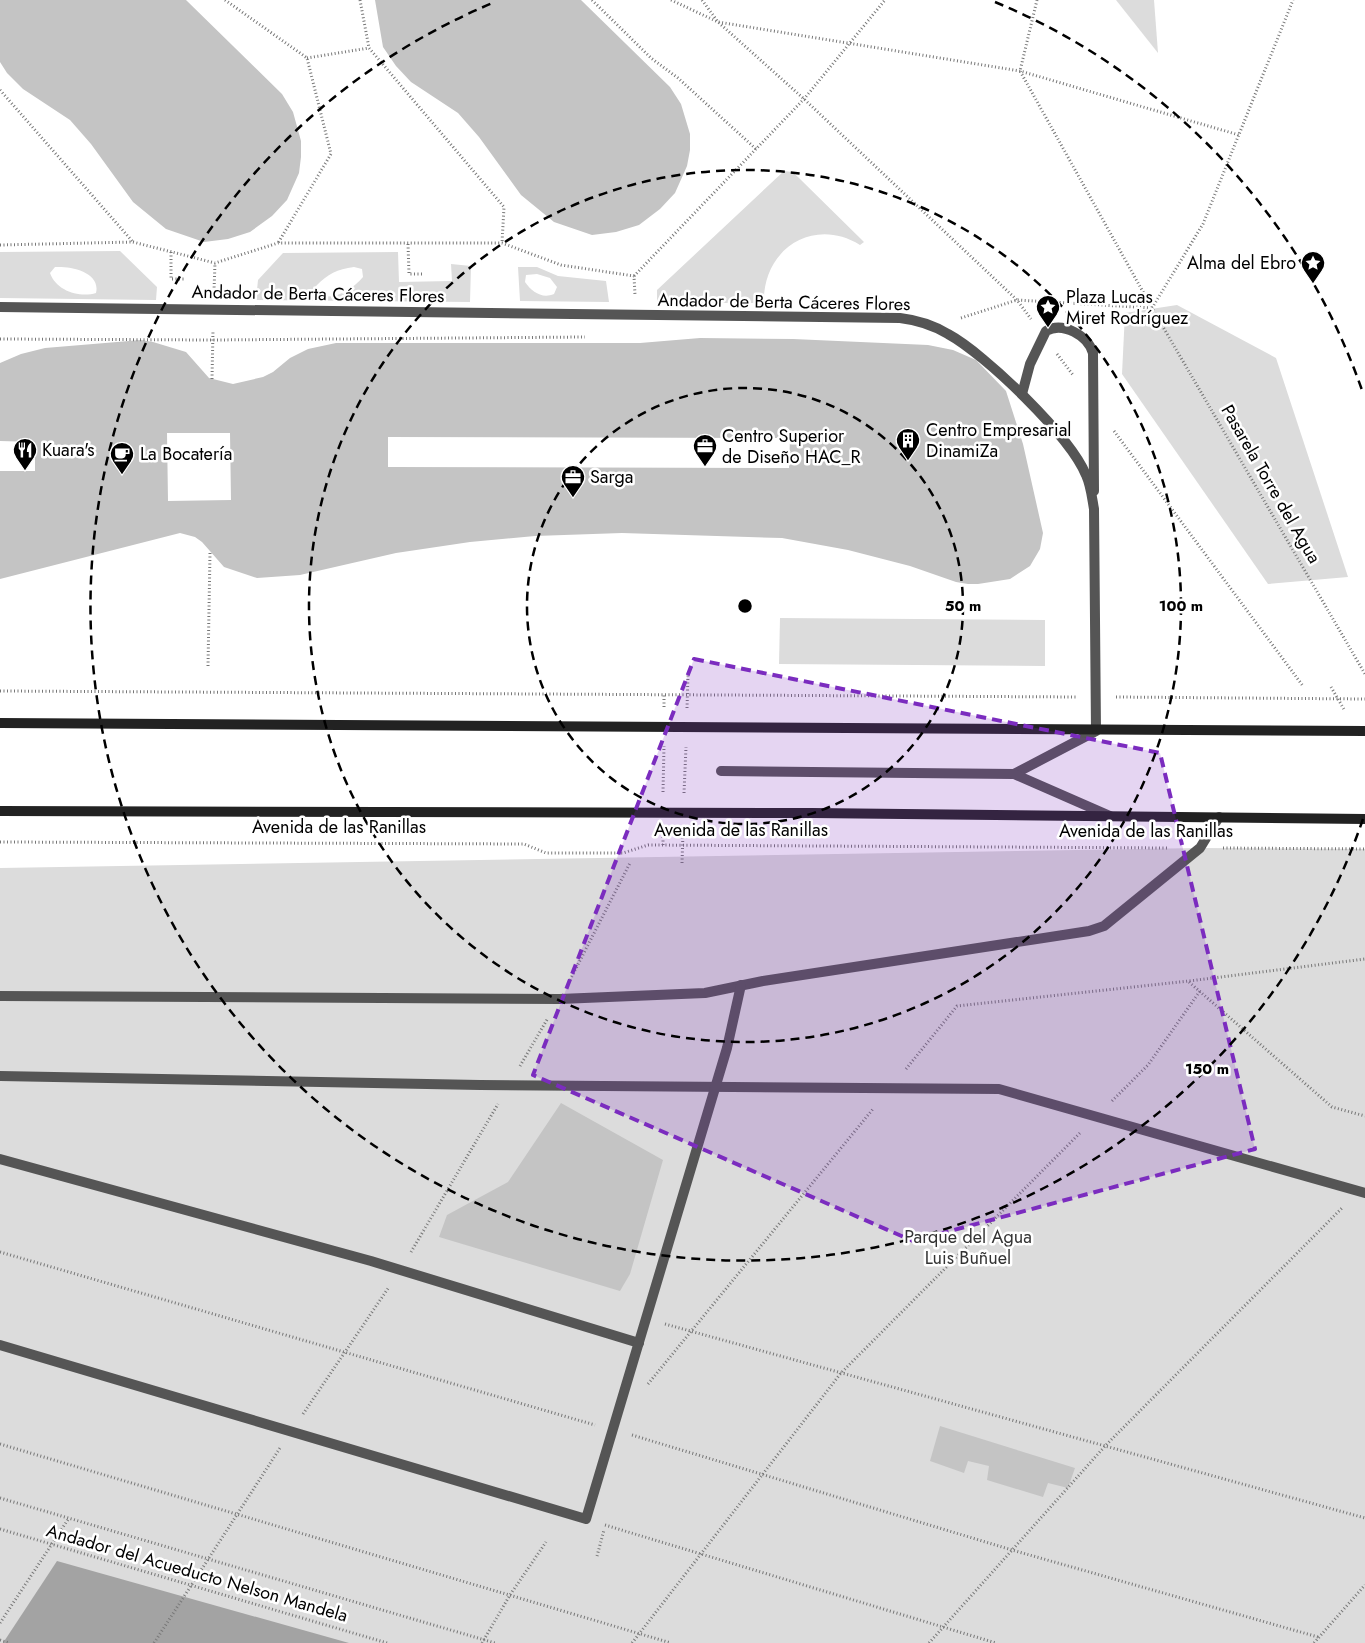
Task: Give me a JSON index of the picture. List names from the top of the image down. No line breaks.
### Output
{"streets":{"main road":["Avenida de las Ranillas"],"lane":["Andador de Berta Cáceres Flores"],"path":["Pasarela Torre del Agua","Andador del Acueducto Nelson Mandela"]},"parks":["Parque del Agua Luis Buñuel"],"places":{"place":["Alma del Ebro","Plaza Lucas Miret Rodríguez"],"building":["Centro Empresarial DinamiZa"],"office":["Centro Superior de Diseño HAC_R","Sarga"],"restaurant":["Kuara's"],"cafe":["La Bocatería"]},"rings":["50 m","100 m","150 m"]}
